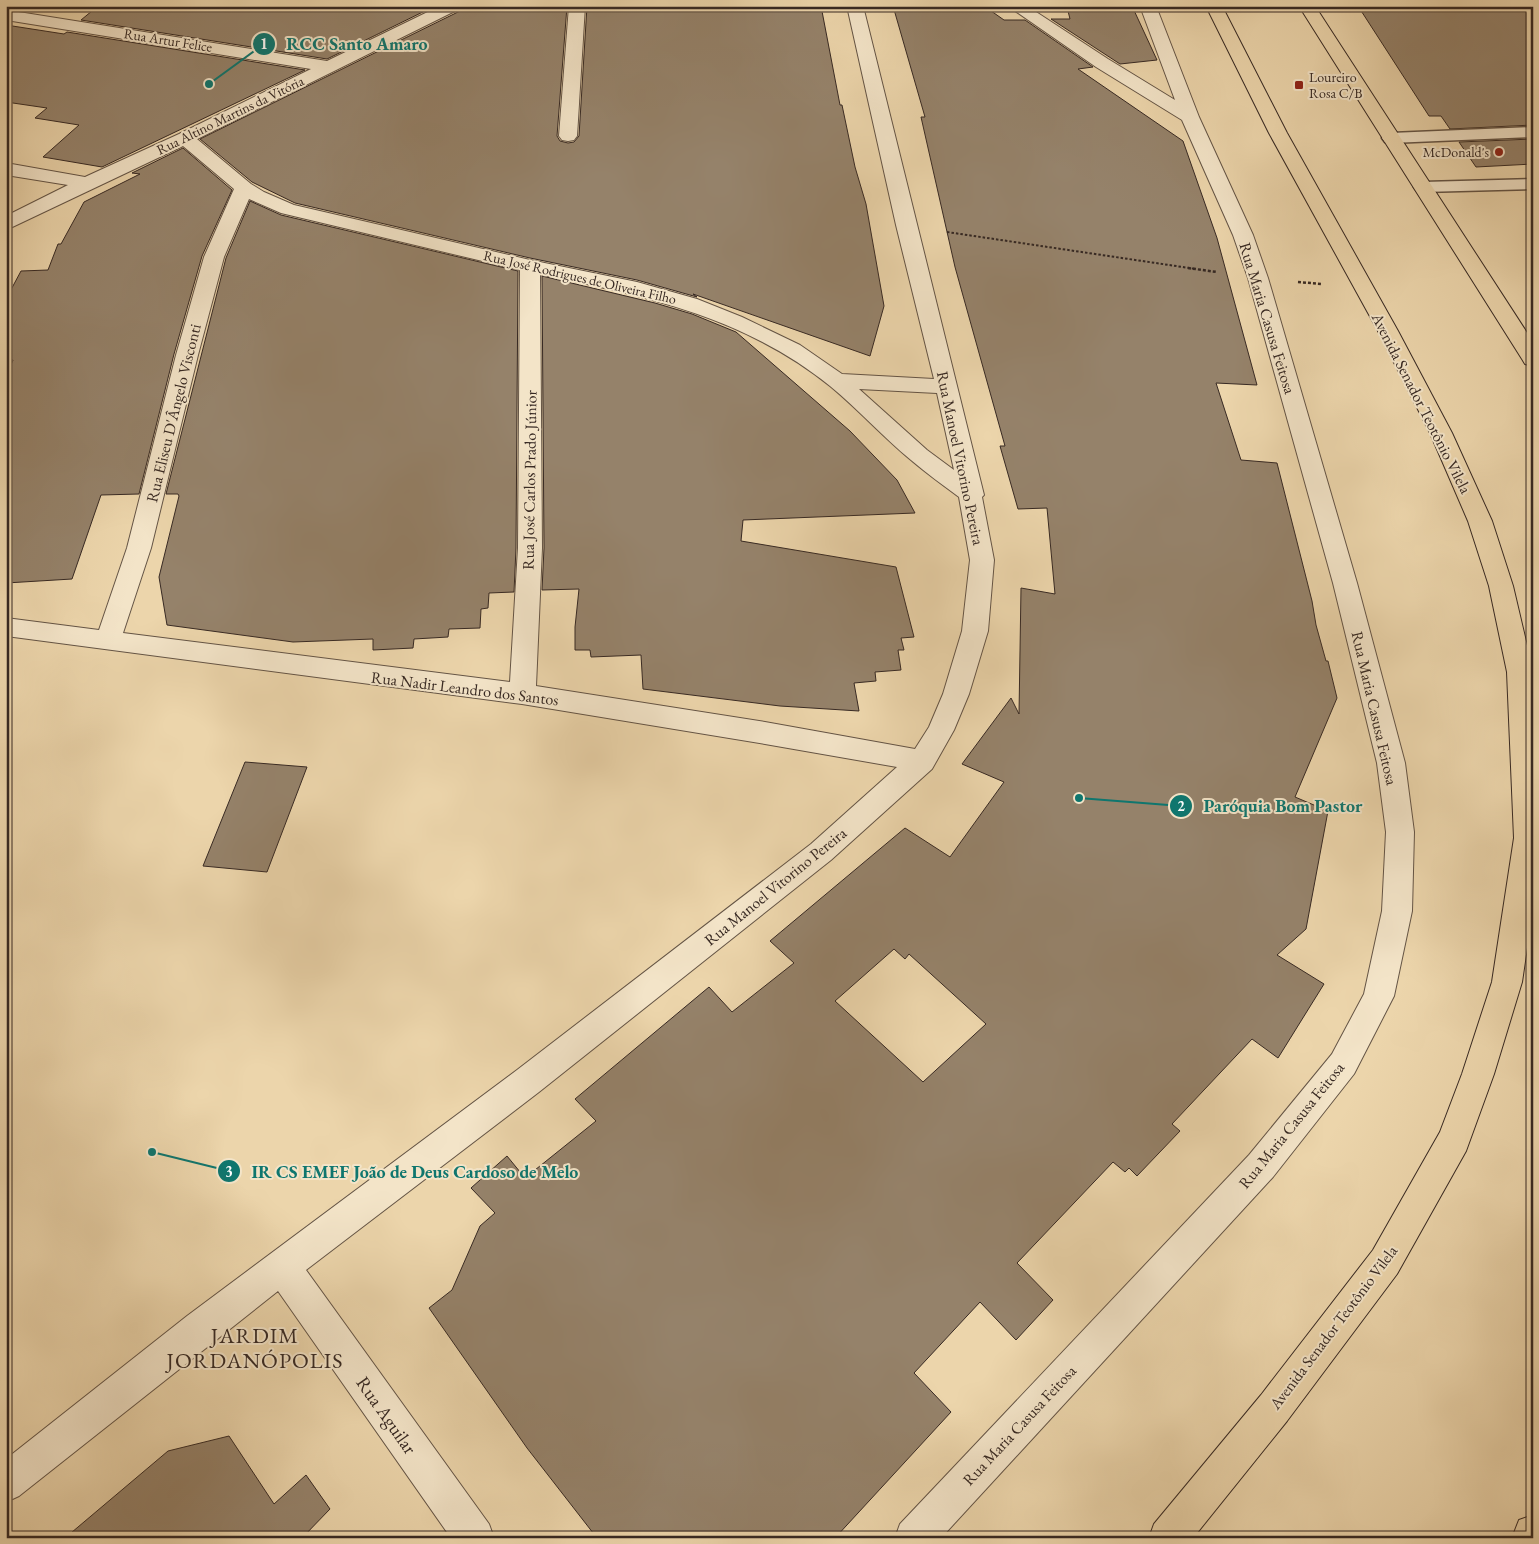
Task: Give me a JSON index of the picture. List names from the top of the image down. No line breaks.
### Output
{"streets":{"main road":["Avenida Senador Teotônio Vilela"],"street":["Rua Artur Felice","Rua Altino Martins da Vitória","Rua José Rodrigues de Oliveira Filho","Rua Maria Casusa Feitosa","Rua Eliseu D'Ângelo Visconti","Rua Manoel Vitorino Pereira","Rua José Carlos Prado Júnior","Rua Nadir Leandro dos Santos","Rua Aguilar"]},"crossings":[["Rua Artur Felice","Rua Altino Martins da Vitória"],["Rua Altino Martins da Vitória","Rua José Rodrigues de Oliveira Filho"],["Rua José Rodrigues de Oliveira Filho","Rua Eliseu D'Ângelo Visconti"],["Rua José Rodrigues de Oliveira Filho","Rua Manoel Vitorino Pereira"],["Rua José Rodrigues de Oliveira Filho","Rua José Carlos Prado Júnior"],["Rua Eliseu D'Ângelo Visconti","Rua Nadir Leandro dos Santos"],["Rua Manoel Vitorino Pereira","Rua Nadir Leandro dos Santos"],["Rua Manoel Vitorino Pereira","Rua Aguilar"],["Rua José Carlos Prado Júnior","Rua Nadir Leandro dos Santos"]],"districts":["JARDIM JORDANÓPOLIS"],"places":{"other":["RCC Santo Amaro","McDonald's","Paróquia Bom Pastor","IR CS EMEF João de Deus Cardoso de Melo"],"transit":["Loureiro Rosa C/B"]}}
